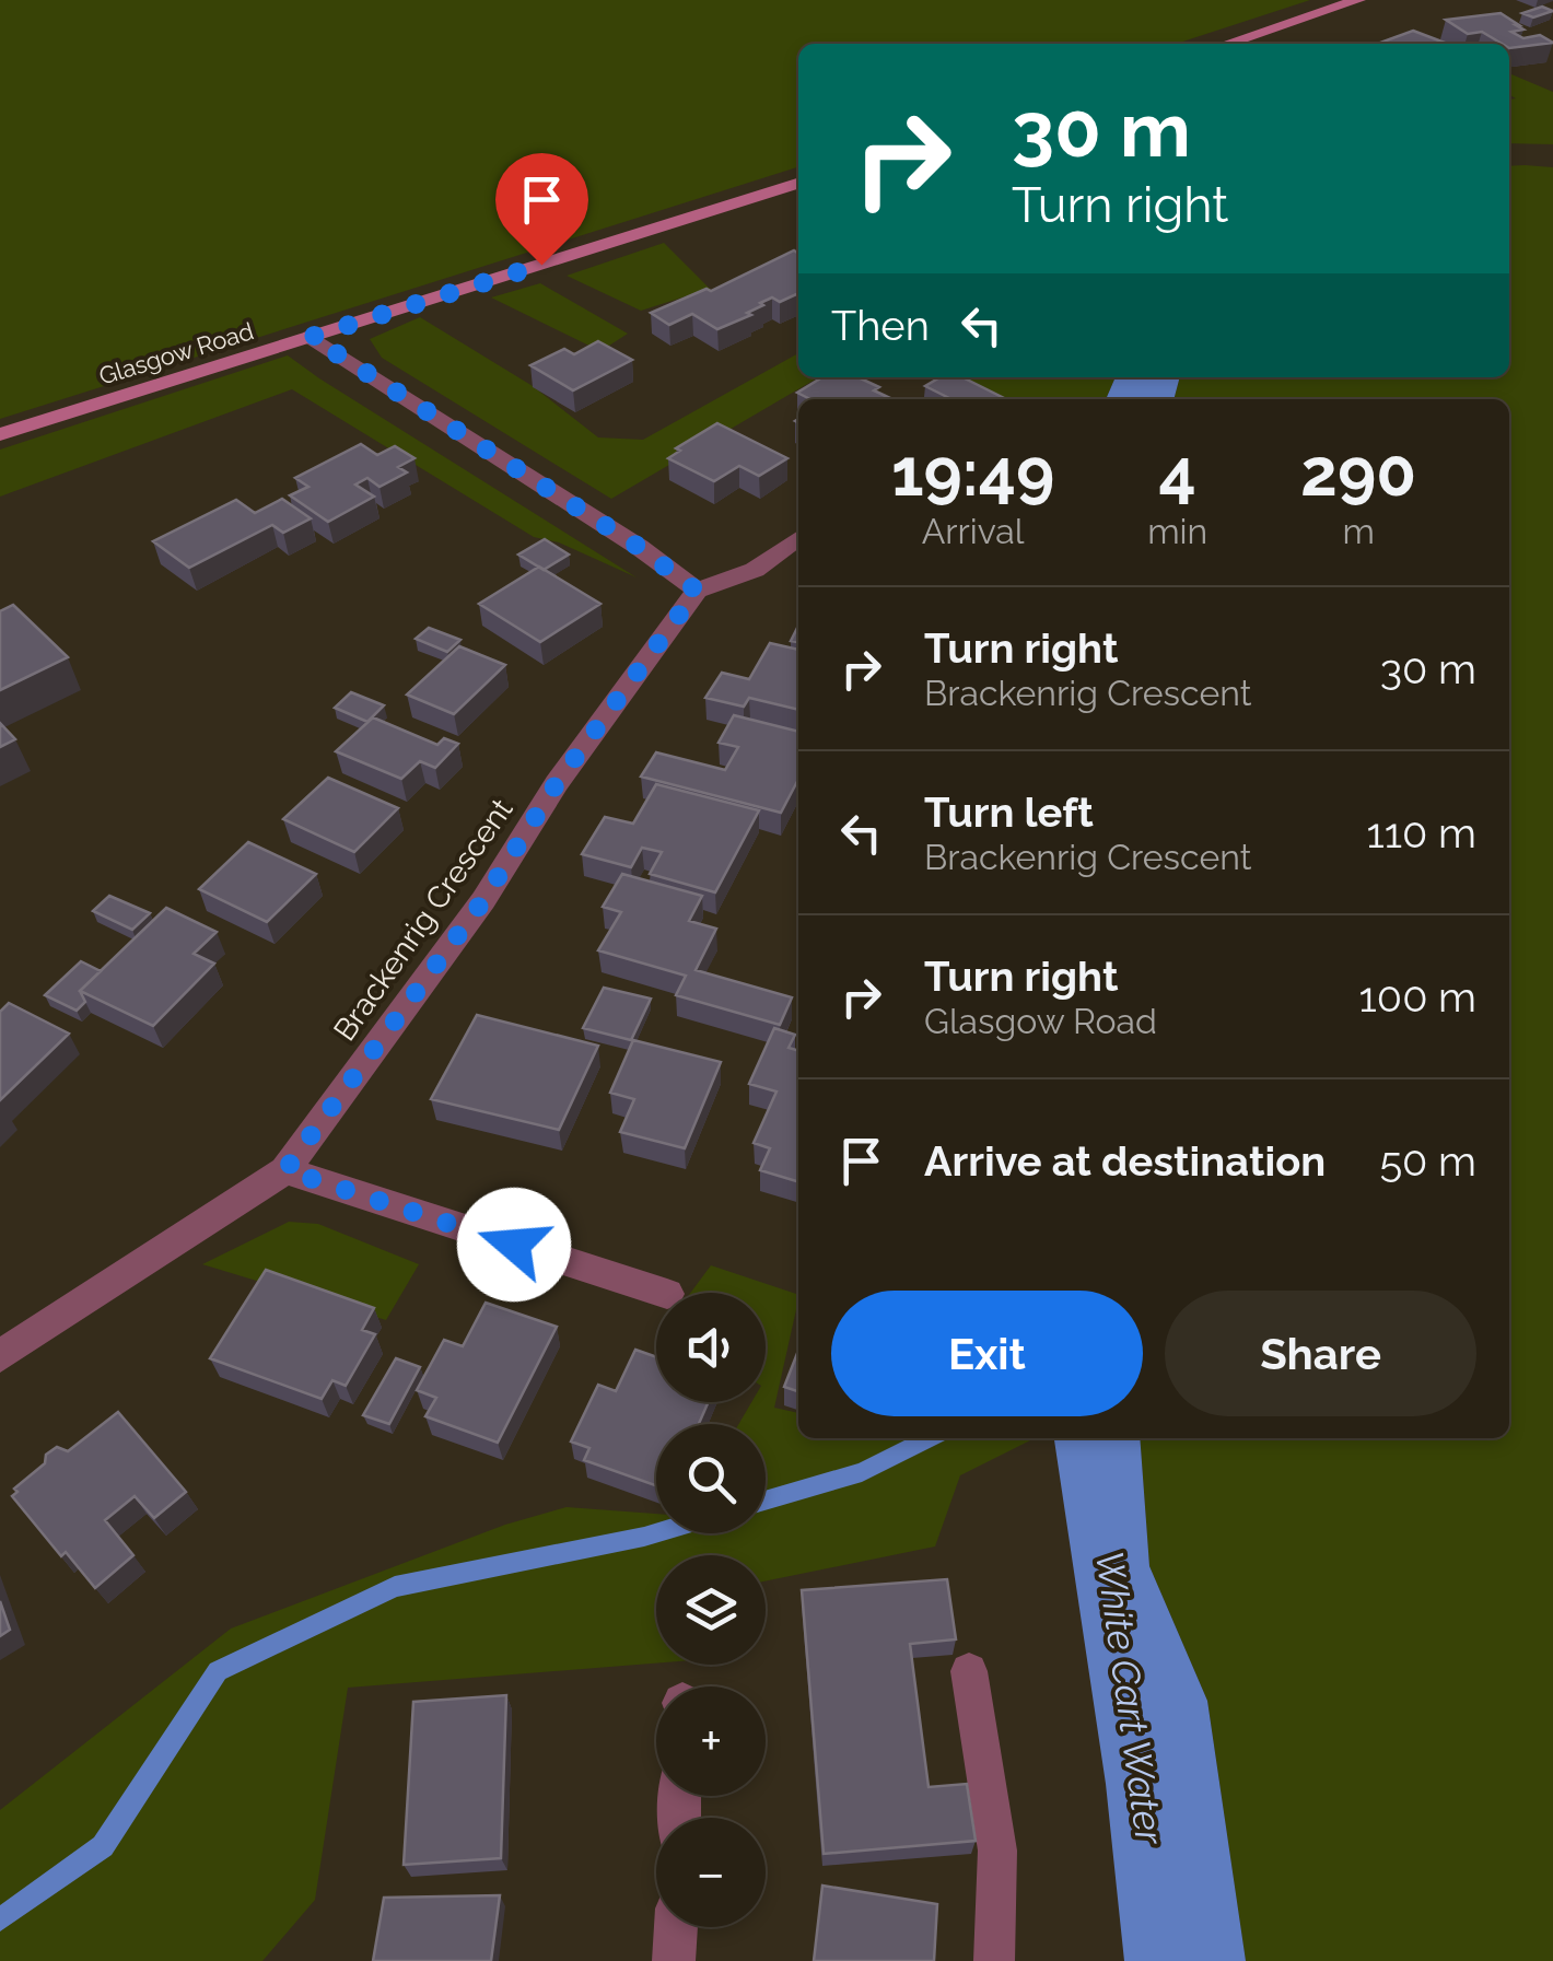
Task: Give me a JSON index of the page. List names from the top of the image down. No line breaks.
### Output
{"streets":{"main road":["Glasgow Road"],"street":["Brackenrig Crescent"]},"water":["White Cart Water"],"page":{"turn":["30 m","Turn right"],"then":"Then","eta":["19:49","Arrival","4","min","290","m"],"list":[{"name":"Turn right","note":"Brackenrig Crescent","value":"30 m"},{"name":"Turn left","note":"Brackenrig Crescent","value":"110 m"},{"name":"Turn right","note":"Glasgow Road","value":"100 m"},{"name":"Arrive at destination","value":"50 m"}],"buttons":["Exit","Share"],"map_buttons":["+","−"]}}
